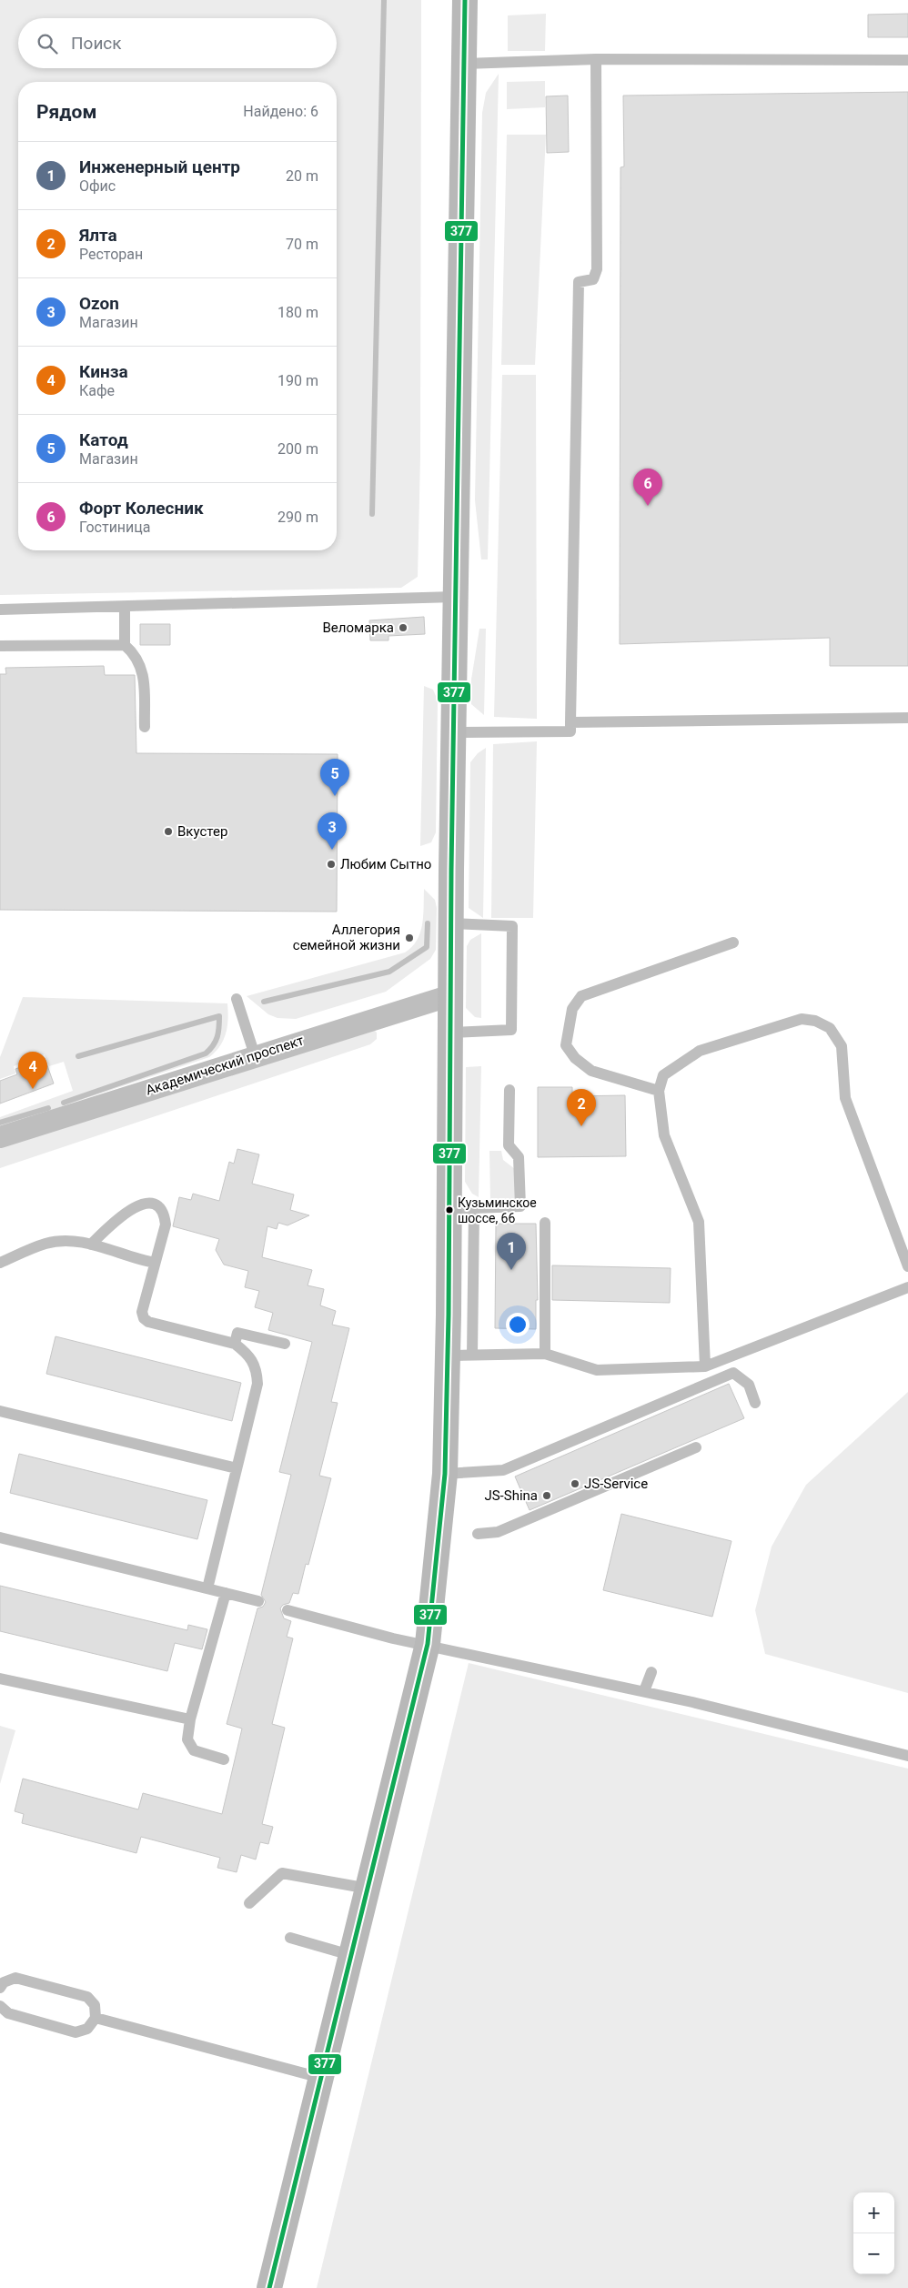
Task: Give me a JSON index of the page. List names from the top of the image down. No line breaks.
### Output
{"streets":{"street":["Академический проспект"]},"places":["Веломарка","Вкустер","Любим Сытно","Аллегория семейной жизни","Кузьминское шоссе, 66","JS-Service","JS-Shina"],"lines":["transit line 377"],"page":{"search":"Поиск","heading":["Рядом","Найдено: 6"],"list":[{"mark":"1","name":"Инженерный центр","note":"Офис","value":"20 m"},{"mark":"2","name":"Ялта","note":"Ресторан","value":"70 m"},{"mark":"3","name":"Ozon","note":"Магазин","value":"180 m"},{"mark":"4","name":"Кинза","note":"Кафе","value":"190 m"},{"mark":"5","name":"Катод","note":"Магазин","value":"200 m"},{"mark":"6","name":"Форт Колесник","note":"Гостиница","value":"290 m"}],"pins":["6","5","3","4","2","1"],"map_buttons":["+","−"]}}
